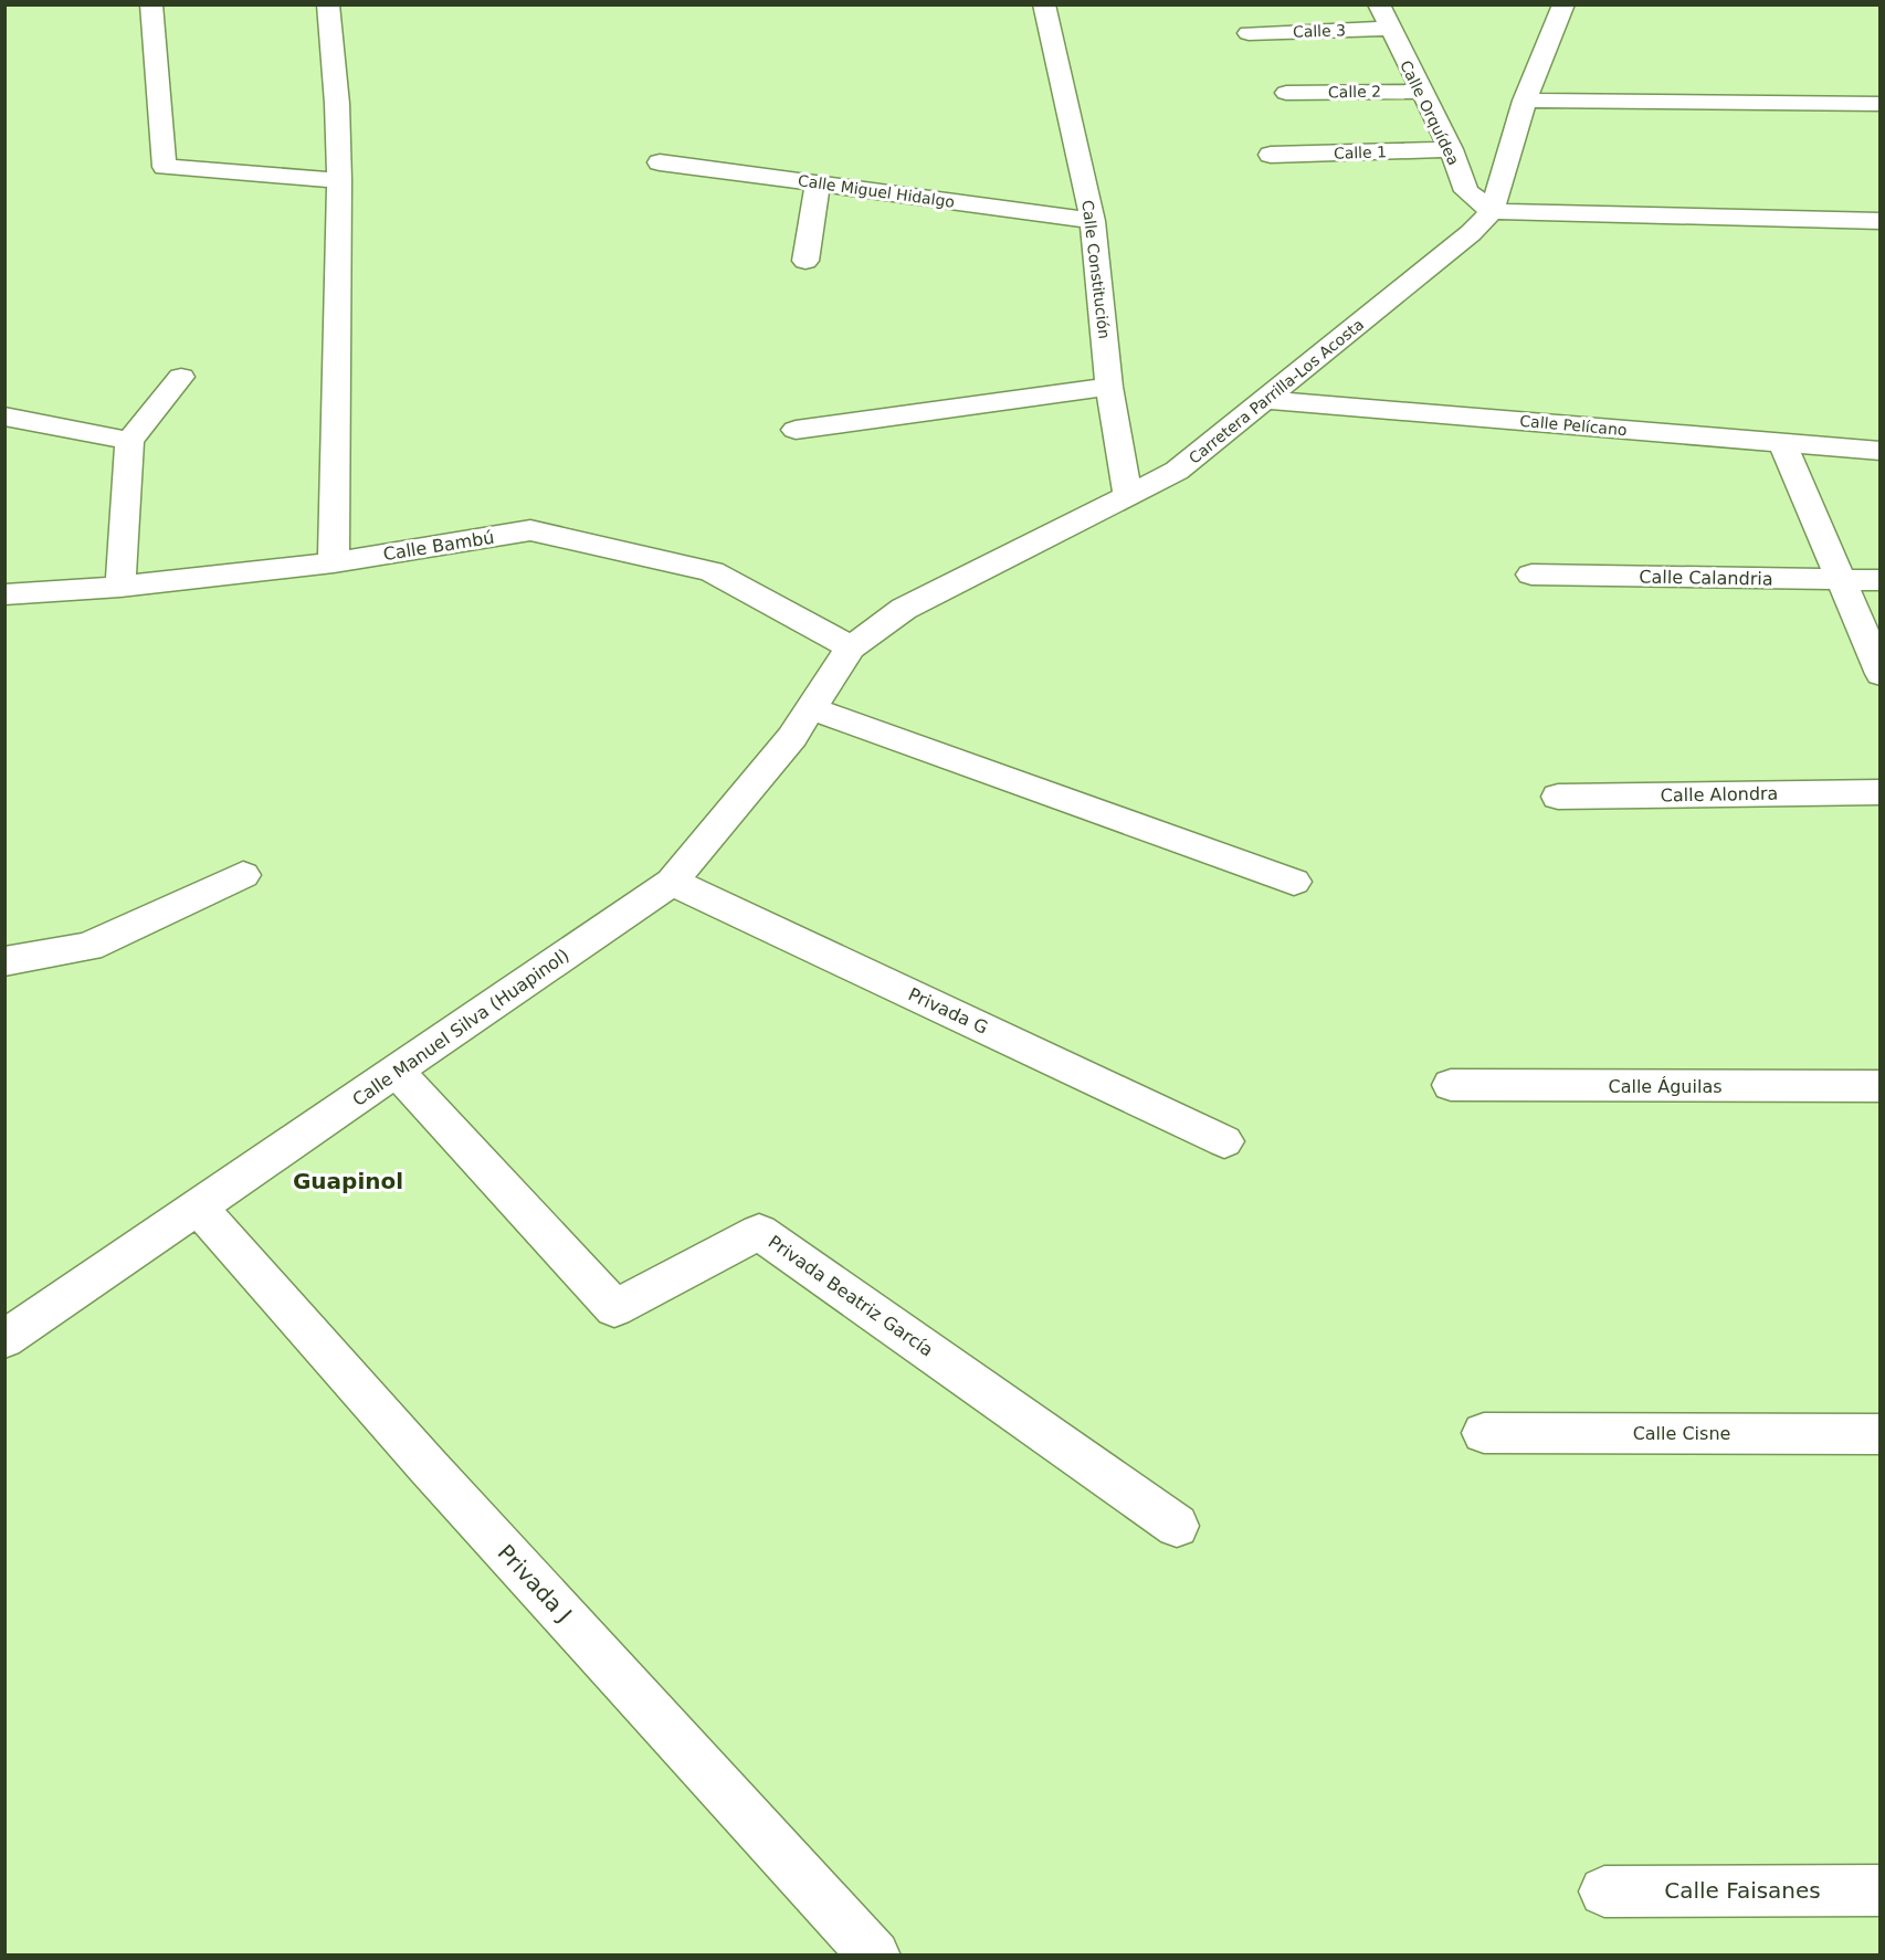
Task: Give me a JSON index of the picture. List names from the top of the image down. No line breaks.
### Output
{"streets":{"street":["Calle 3","Calle 2","Calle Orquídea","Calle 1","Calle Miguel Hidalgo","Calle Constitución","Carretera Parrilla-Los Acosta","Calle Pelícano","Calle Bambú","Calle Calandria","Calle Alondra","Privada G","Calle Manuel Silva (Huapinol)","Calle Águilas","Privada Beatriz García","Calle Cisne","Privada J","Calle Faisanes"]},"crossings":[["Calle 3","Calle Orquídea"],["Calle 2","Calle Orquídea"],["Calle Orquídea","Calle 1"],["Calle Orquídea","Carretera Parrilla-Los Acosta"],["Calle Miguel Hidalgo","Calle Constitución"],["Calle Constitución","Carretera Parrilla-Los Acosta"],["Carretera Parrilla-Los Acosta","Calle Pelícano"],["Carretera Parrilla-Los Acosta","Calle Bambú"],["Carretera Parrilla-Los Acosta","Calle Manuel Silva (Huapinol)"],["Calle Bambú","Calle Manuel Silva (Huapinol)"],["Privada G","Calle Manuel Silva (Huapinol)"],["Calle Manuel Silva (Huapinol)","Privada Beatriz García"],["Calle Manuel Silva (Huapinol)","Privada J"]],"districts":["Guapinol"]}
